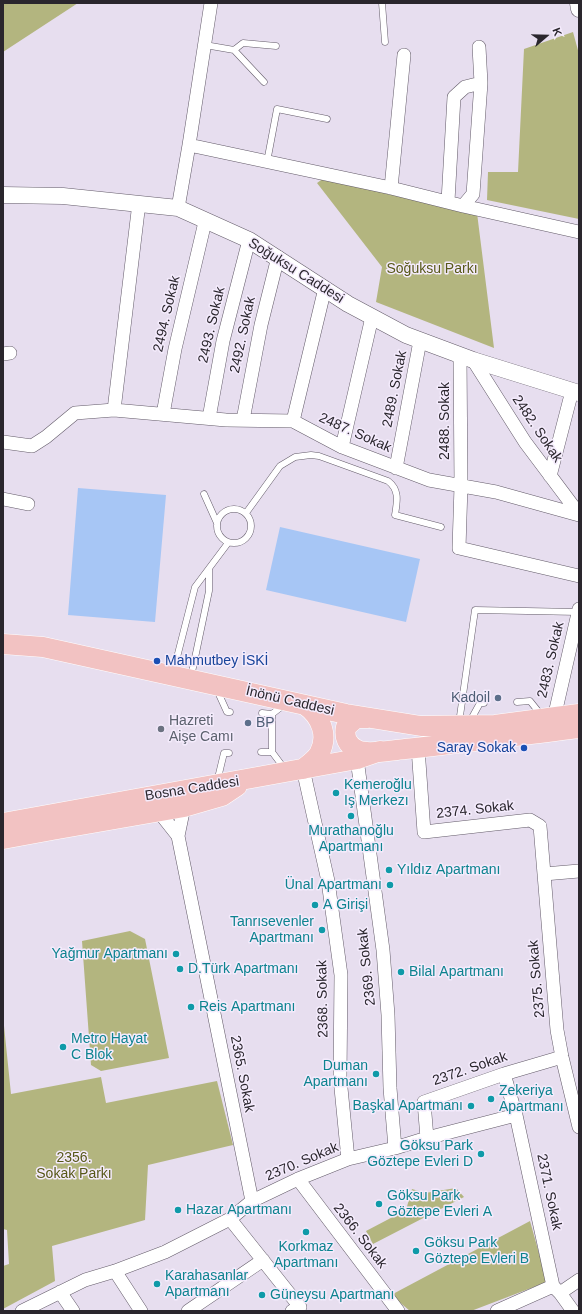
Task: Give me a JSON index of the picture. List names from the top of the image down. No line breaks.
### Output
{"streets":{"main road":["İnönü Caddesi","Bosna Caddesi"],"street":["Soğuksu Caddesi","2494. Sokak","2493. Sokak","2492. Sokak","2489. Sokak","2488. Sokak","2482. Sokak","2487. Sokak","2483. Sokak","2374. Sokak","2369. Sokak","2375. Sokak","2368. Sokak","2372. Sokak","2365. Sokak","2370. Sokak","2371. Sokak","2366. Sokak"]},"crossings":[["Soğuksu Caddesi","2494. Sokak"],["Soğuksu Caddesi","2493. Sokak"],["Soğuksu Caddesi","2492. Sokak"],["Soğuksu Caddesi","2489. Sokak"],["Soğuksu Caddesi","2488. Sokak"],["Soğuksu Caddesi","2482. Sokak"],["2494. Sokak","2487. Sokak"],["2493. Sokak","2487. Sokak"],["2492. Sokak","2487. Sokak"],["2489. Sokak","2487. Sokak"],["2488. Sokak","2482. Sokak"],["2488. Sokak","2487. Sokak"],["2482. Sokak","2487. Sokak"],["2483. Sokak","İnönü Caddesi"],["İnönü Caddesi","Bosna Caddesi"],["İnönü Caddesi","2368. Sokak"],["Bosna Caddesi","2369. Sokak"],["Bosna Caddesi","2368. Sokak"],["2374. Sokak","2375. Sokak"],["2369. Sokak","2370. Sokak"],["2375. Sokak","2372. Sokak"],["2368. Sokak","2370. Sokak"],["2372. Sokak","2370. Sokak"],["2372. Sokak","2371. Sokak"],["2365. Sokak","2370. Sokak"],["2370. Sokak","2371. Sokak"],["2370. Sokak","2366. Sokak"]],"parks":["Soğuksu Parkı","2356. Sokak Parkı"],"places":["Mahmutbey İSKİ","Kadoil","BP","Hazreti Aişe Camı","Saray Sokak","Kemeroğlu Iş Merkezı","Murathanoğlu Apartmanı","Yıldız Apartmanı","Ünal Apartmanı","A Girişi","Tanrısevenler Apartmanı","Yağmur Apartmanı","D.Türk Apartmanı","Bilal Apartmanı","Reis Apartmanı","Metro Hayat C Blok","Duman Apartmanı","Zekeriya Apartmanı","Başkal Apartmanı","Göksu Park Göztepe Evleri D","Göksu Park Göztepe Evleri A","Hazar Apartmanı","Korkmaz Apartmanı","Göksu Park Göztepe Evleri B","Karahasanlar Apartmanı","Güneysu Apartmanı"],"north":"right"}
